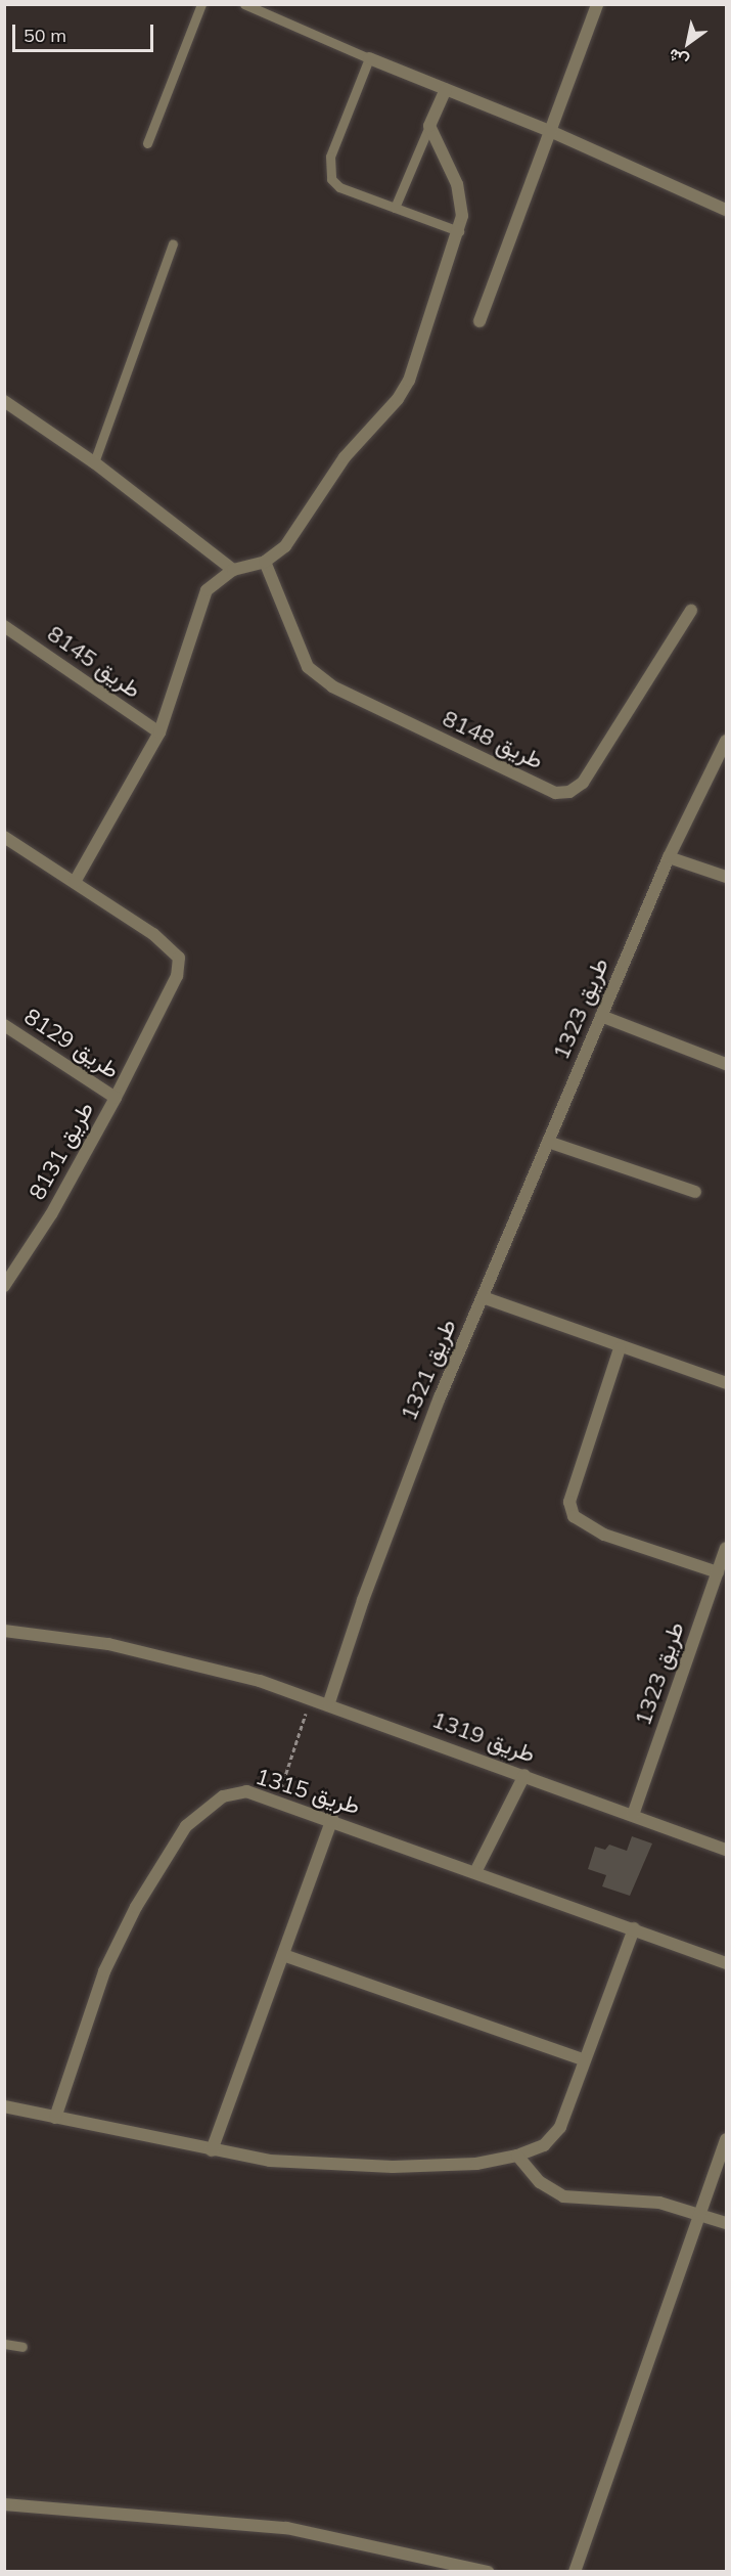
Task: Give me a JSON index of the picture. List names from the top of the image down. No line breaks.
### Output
{"streets":{"street":["طريق 8145","طريق 8148","طريق 1323","طريق 8129","طريق 8131","طريق 1321","طريق 1319","طريق 1315"]},"crossings":[["طريق 8145","طريق 8131"],["طريق 1323","طريق 1321"],["طريق 1323","طريق 1319"],["طريق 8129","طريق 8131"],["طريق 1321","طريق 1319"]],"scale_bar":"50 m","north":"bottom left"}
